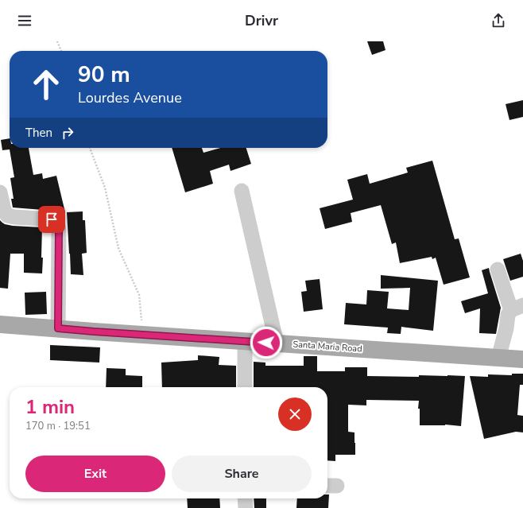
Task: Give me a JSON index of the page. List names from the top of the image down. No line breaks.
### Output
{"streets":{"main road":["Santa Maria Road"]},"page":{"header":"Drivr","turn":["90 m","Lourdes Avenue"],"then":"Then","heading":["1 min","170 m · 19:51"],"buttons":["Exit","Share"]}}
